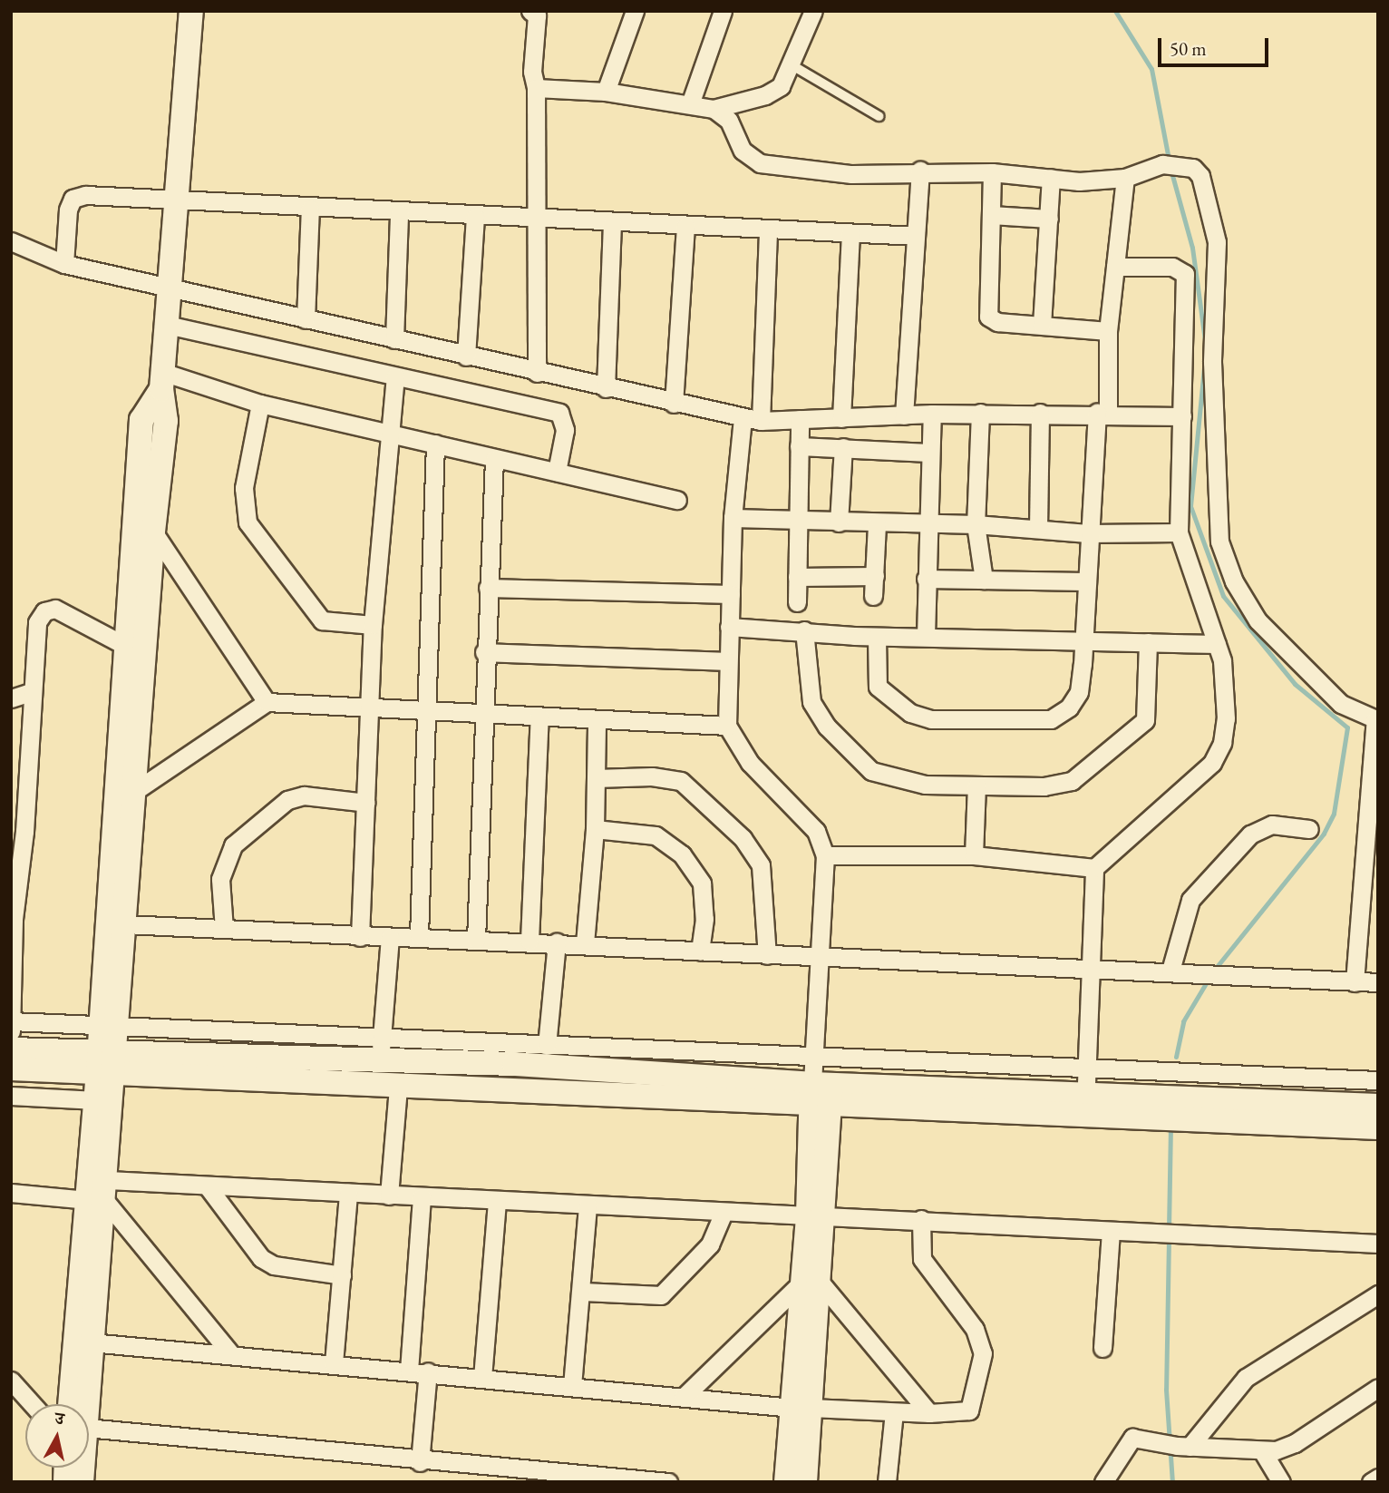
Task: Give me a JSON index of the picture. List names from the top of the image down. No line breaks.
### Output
{"scale_bar":"50 m","north":"top"}
